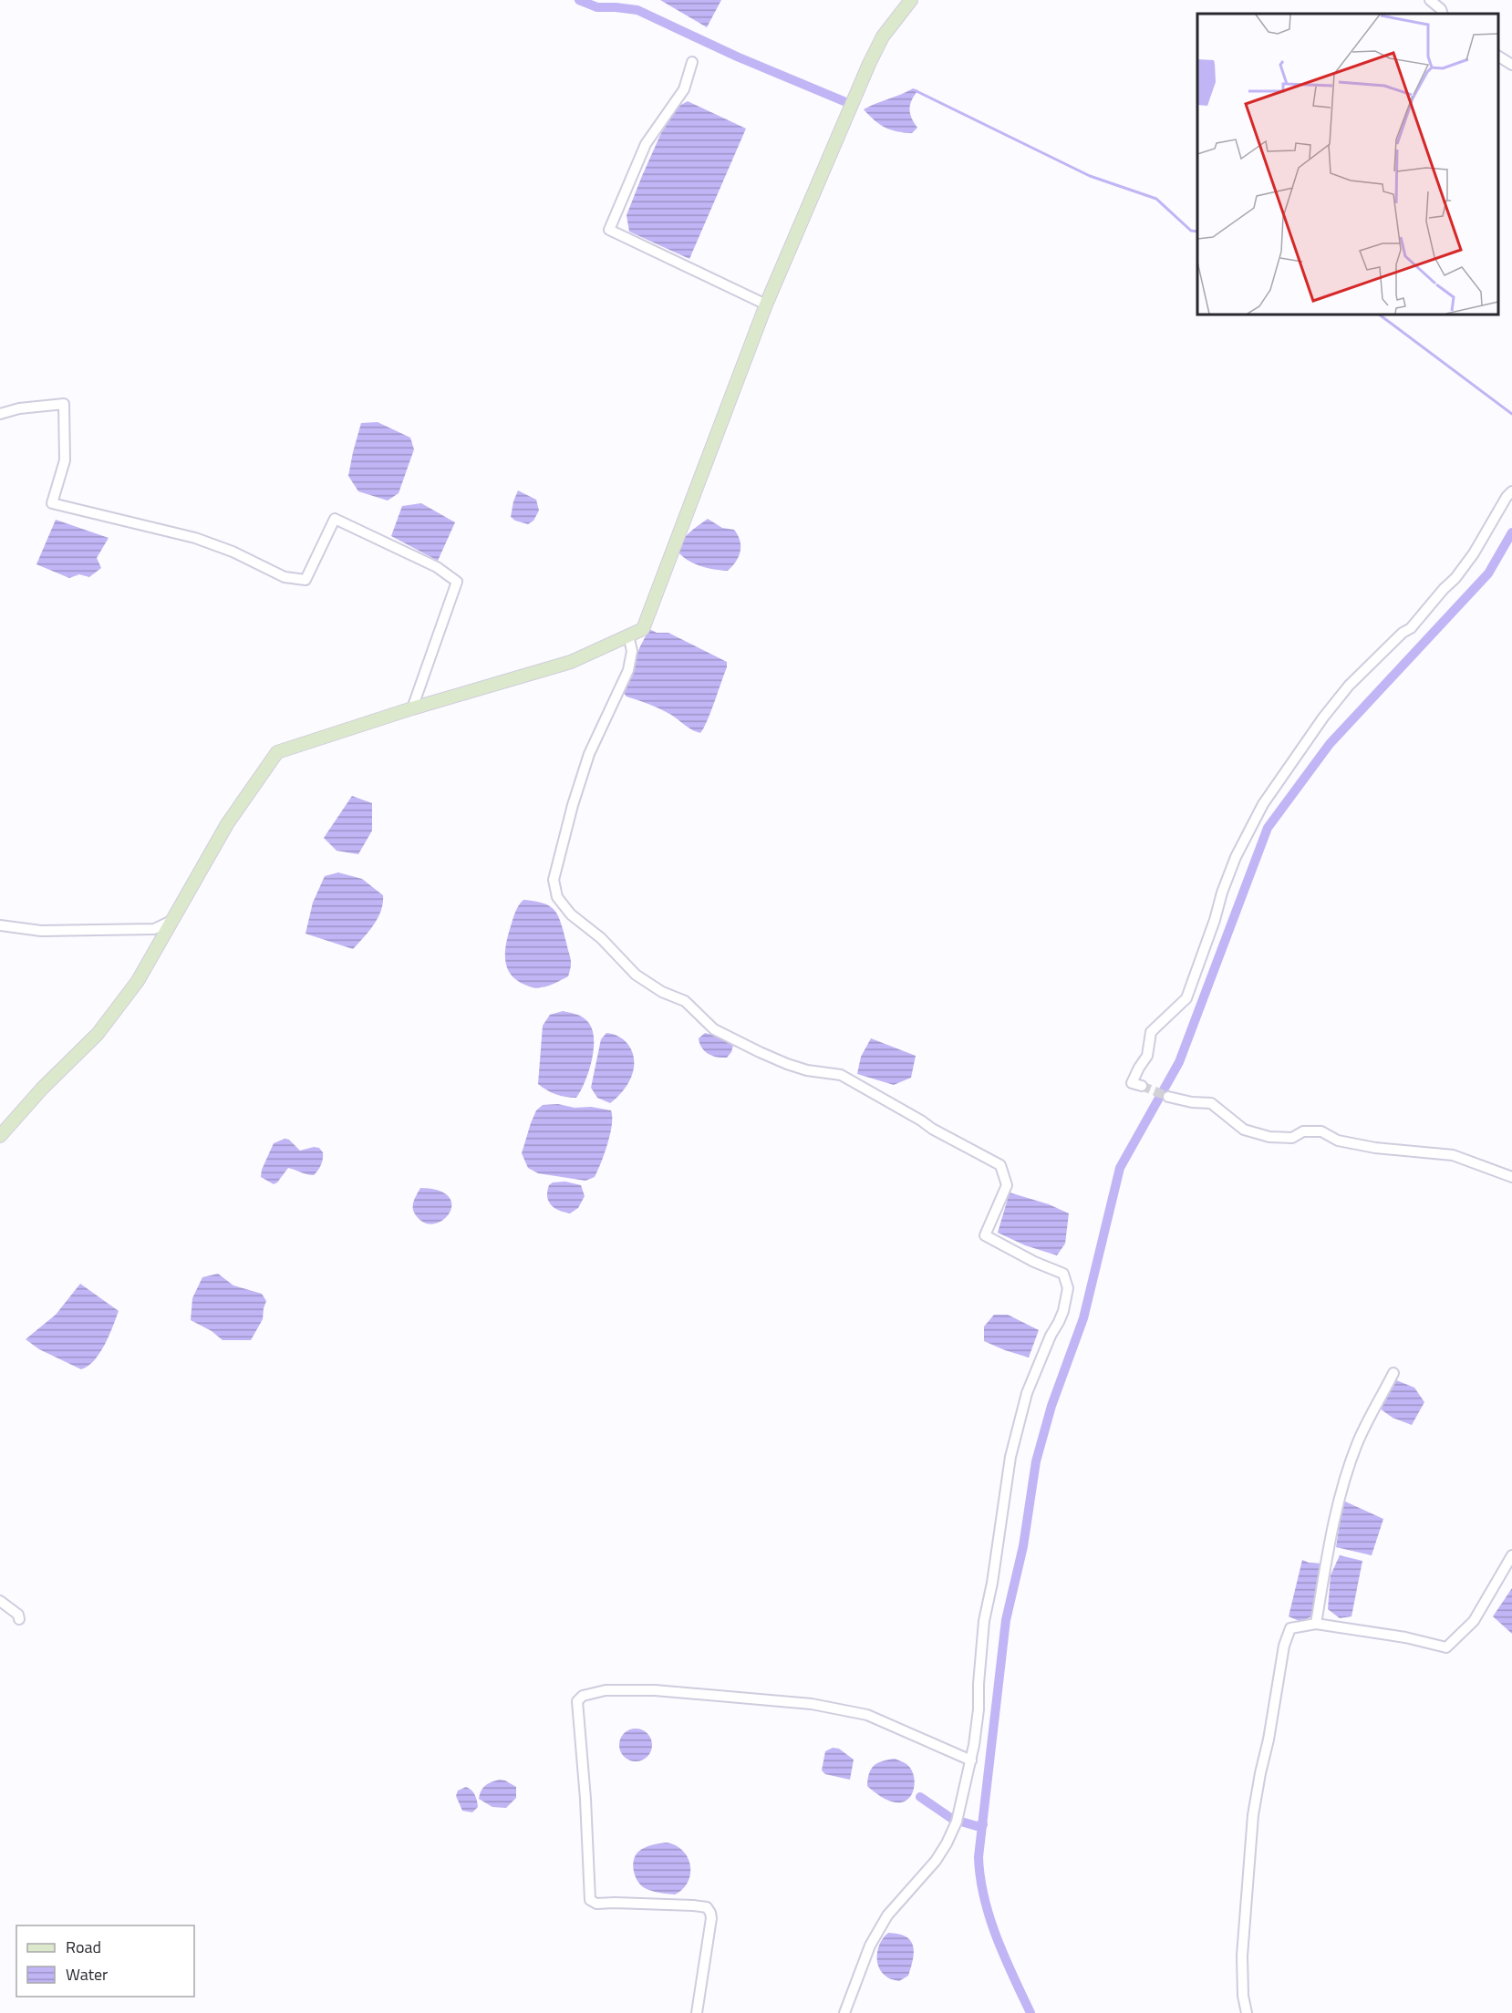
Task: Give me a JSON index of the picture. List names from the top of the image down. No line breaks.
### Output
{"legend":["Road","Water"]}
